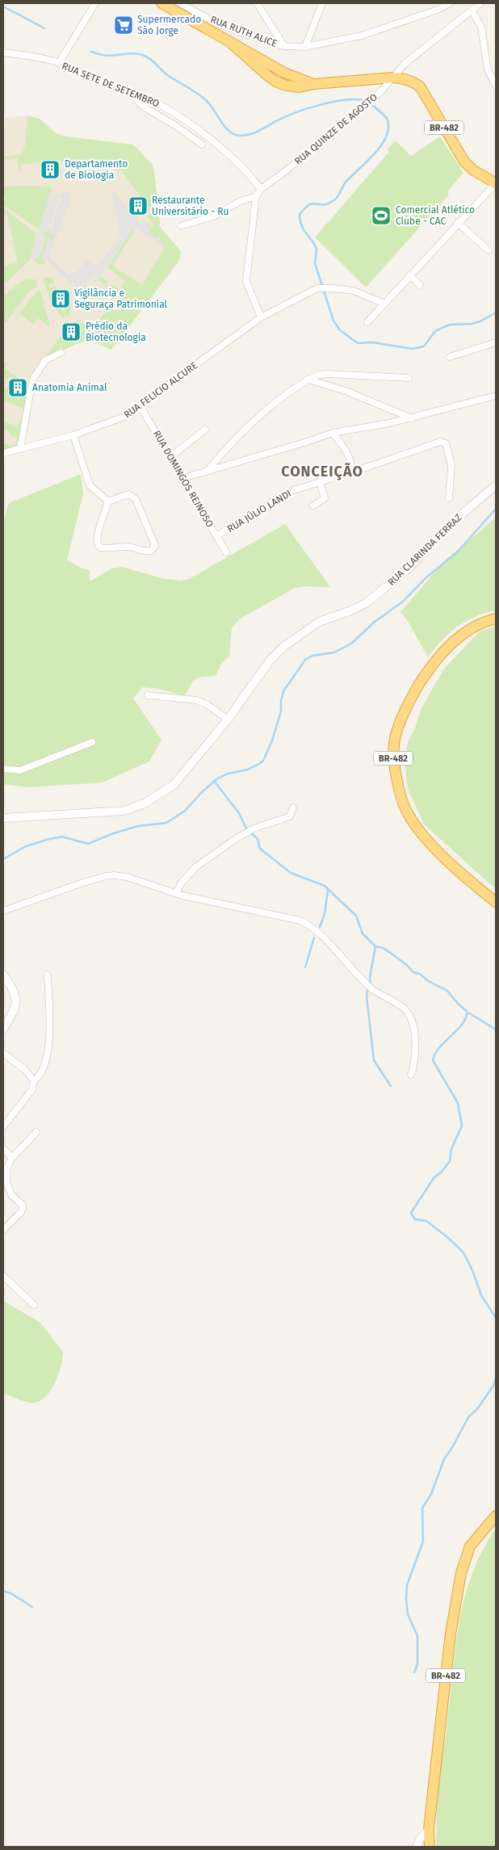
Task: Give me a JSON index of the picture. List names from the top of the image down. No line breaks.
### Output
{"streets":{"highway":["BR-482"],"street":["RUA RUTH ALICE","RUA SETE DE SETEMBRO","RUA QUINZE DE AGOSTO","RUA FELICIO ALCURE","RUA DOMINGOS REINOSO","RUA JÚLIO LANDI","RUA CLARINDA FERRAZ"]},"crossings":[["RUA SETE DE SETEMBRO","RUA QUINZE DE AGOSTO"],["BR-482","RUA QUINZE DE AGOSTO"],["RUA FELICIO ALCURE","RUA DOMINGOS REINOSO"],["RUA DOMINGOS REINOSO","RUA JÚLIO LANDI"]],"districts":["CONCEIÇÃO"],"places":{"supermarket":["Supermercado São Jorge"],"building":["Departamento de Biologia","Restaurante Universitário - Ru","Vigilância e Seguraça Patrimonial","Prédio da Biotecnologia","Anatomia Animal"],"sports":["Comercial Atlético Clube - CAC"]}}
